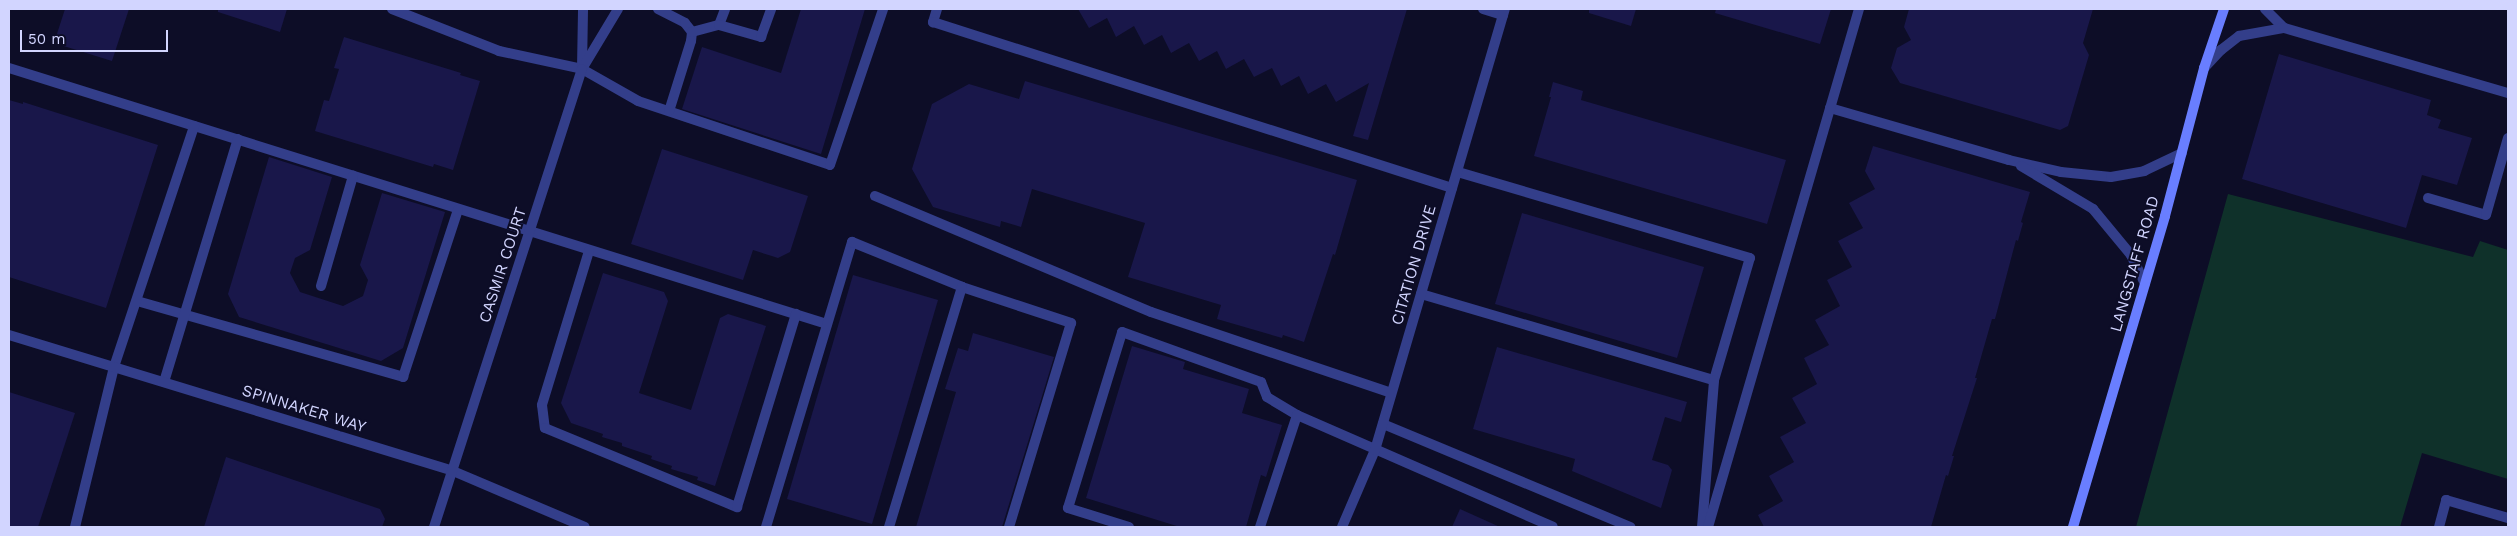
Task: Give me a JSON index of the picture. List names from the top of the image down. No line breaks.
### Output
{"streets":{"main road":["LANGSTAFF ROAD"],"street":["CASMIR COURT","CITATION DRIVE","SPINNAKER WAY"]},"crossings":[["CASMIR COURT","SPINNAKER WAY"]],"scale_bar":"50 m"}
